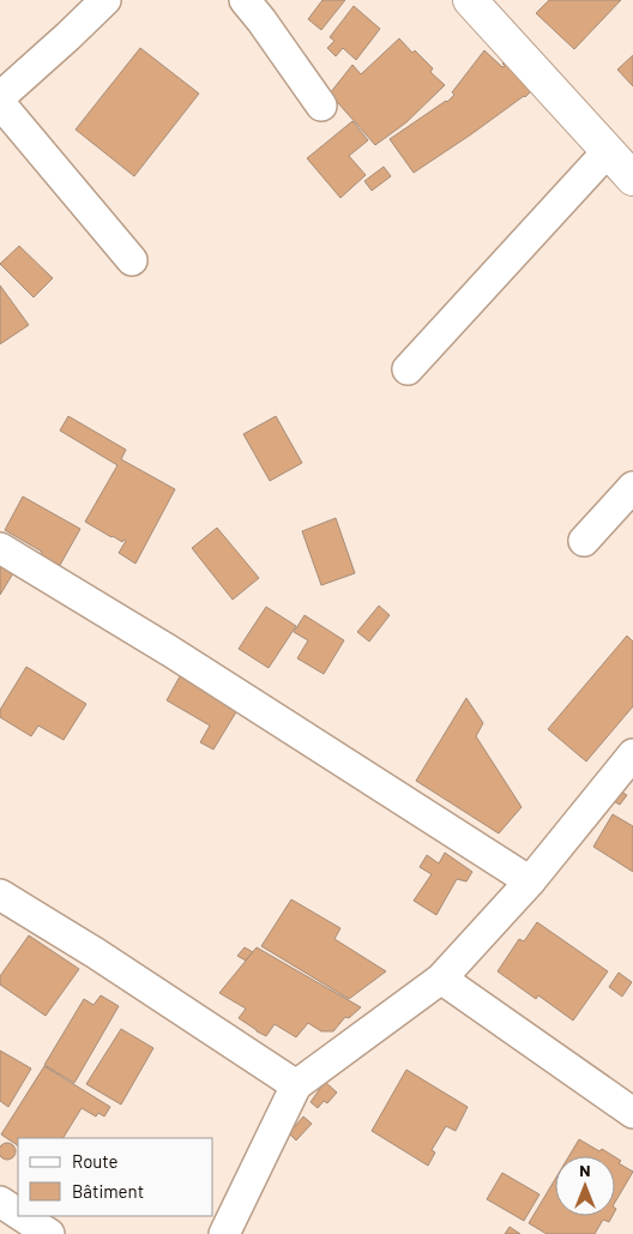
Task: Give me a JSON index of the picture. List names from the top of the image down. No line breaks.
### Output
{"legend":["Route","Bâtiment"],"north":"top"}
